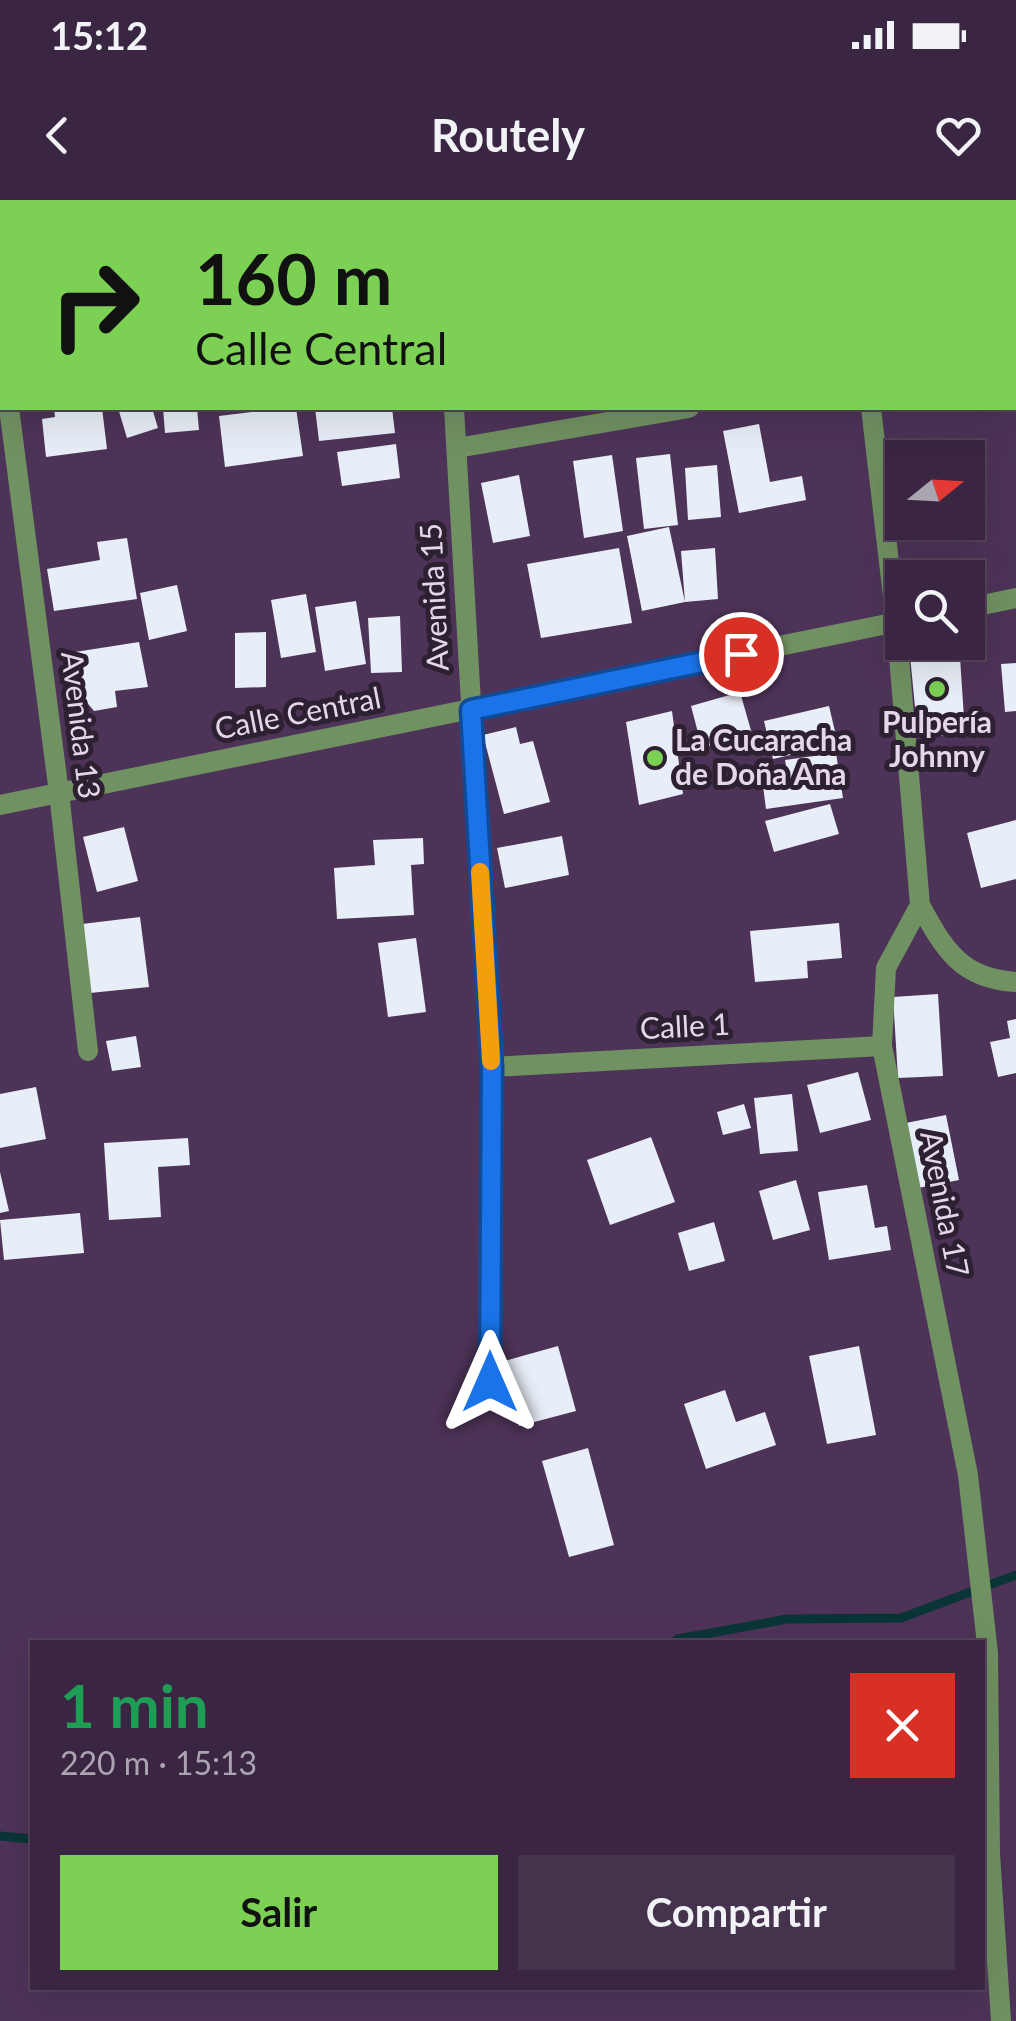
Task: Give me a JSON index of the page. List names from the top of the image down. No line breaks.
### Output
{"streets":{"street":["Avenida 15","Calle Central","Avenida 13","Calle 1","Avenida 17"]},"crossings":[["Avenida 15","Calle Central"],["Avenida 15","Calle 1"],["Calle Central","Avenida 13"],["Calle 1","Avenida 17"]],"places":["Pulpería Johnny","La Cucaracha de Doña Ana"],"north":"right","page":{"status":"15:12","header":"Routely","turn":["160 m","Calle Central"],"heading":["1 min","220 m · 15:13"],"buttons":["Salir","Compartir"]}}
